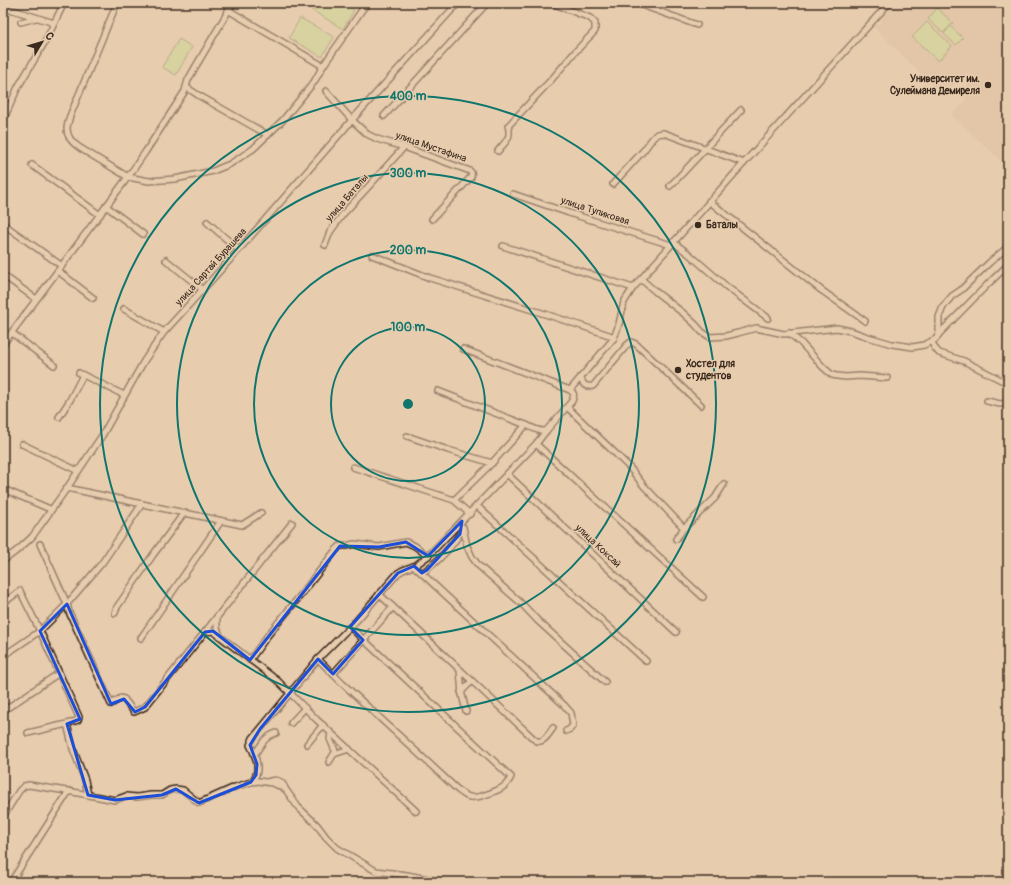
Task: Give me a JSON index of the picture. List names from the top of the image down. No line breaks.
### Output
{"streets":{"street":["улица Мустафина","улица Баталы","улица Тупиковая","улица Сартай Бурашева","улица Коксай"]},"crossings":[["улица Мустафина","улица Баталы"],["улица Мустафина","улица Сартай Бурашева"]],"places":["Университет им. Сулеймана Демиреля","Баталы","Хостел для студентов"],"north":"top right","rings":["400 m","300 m","200 m","100 m"]}
